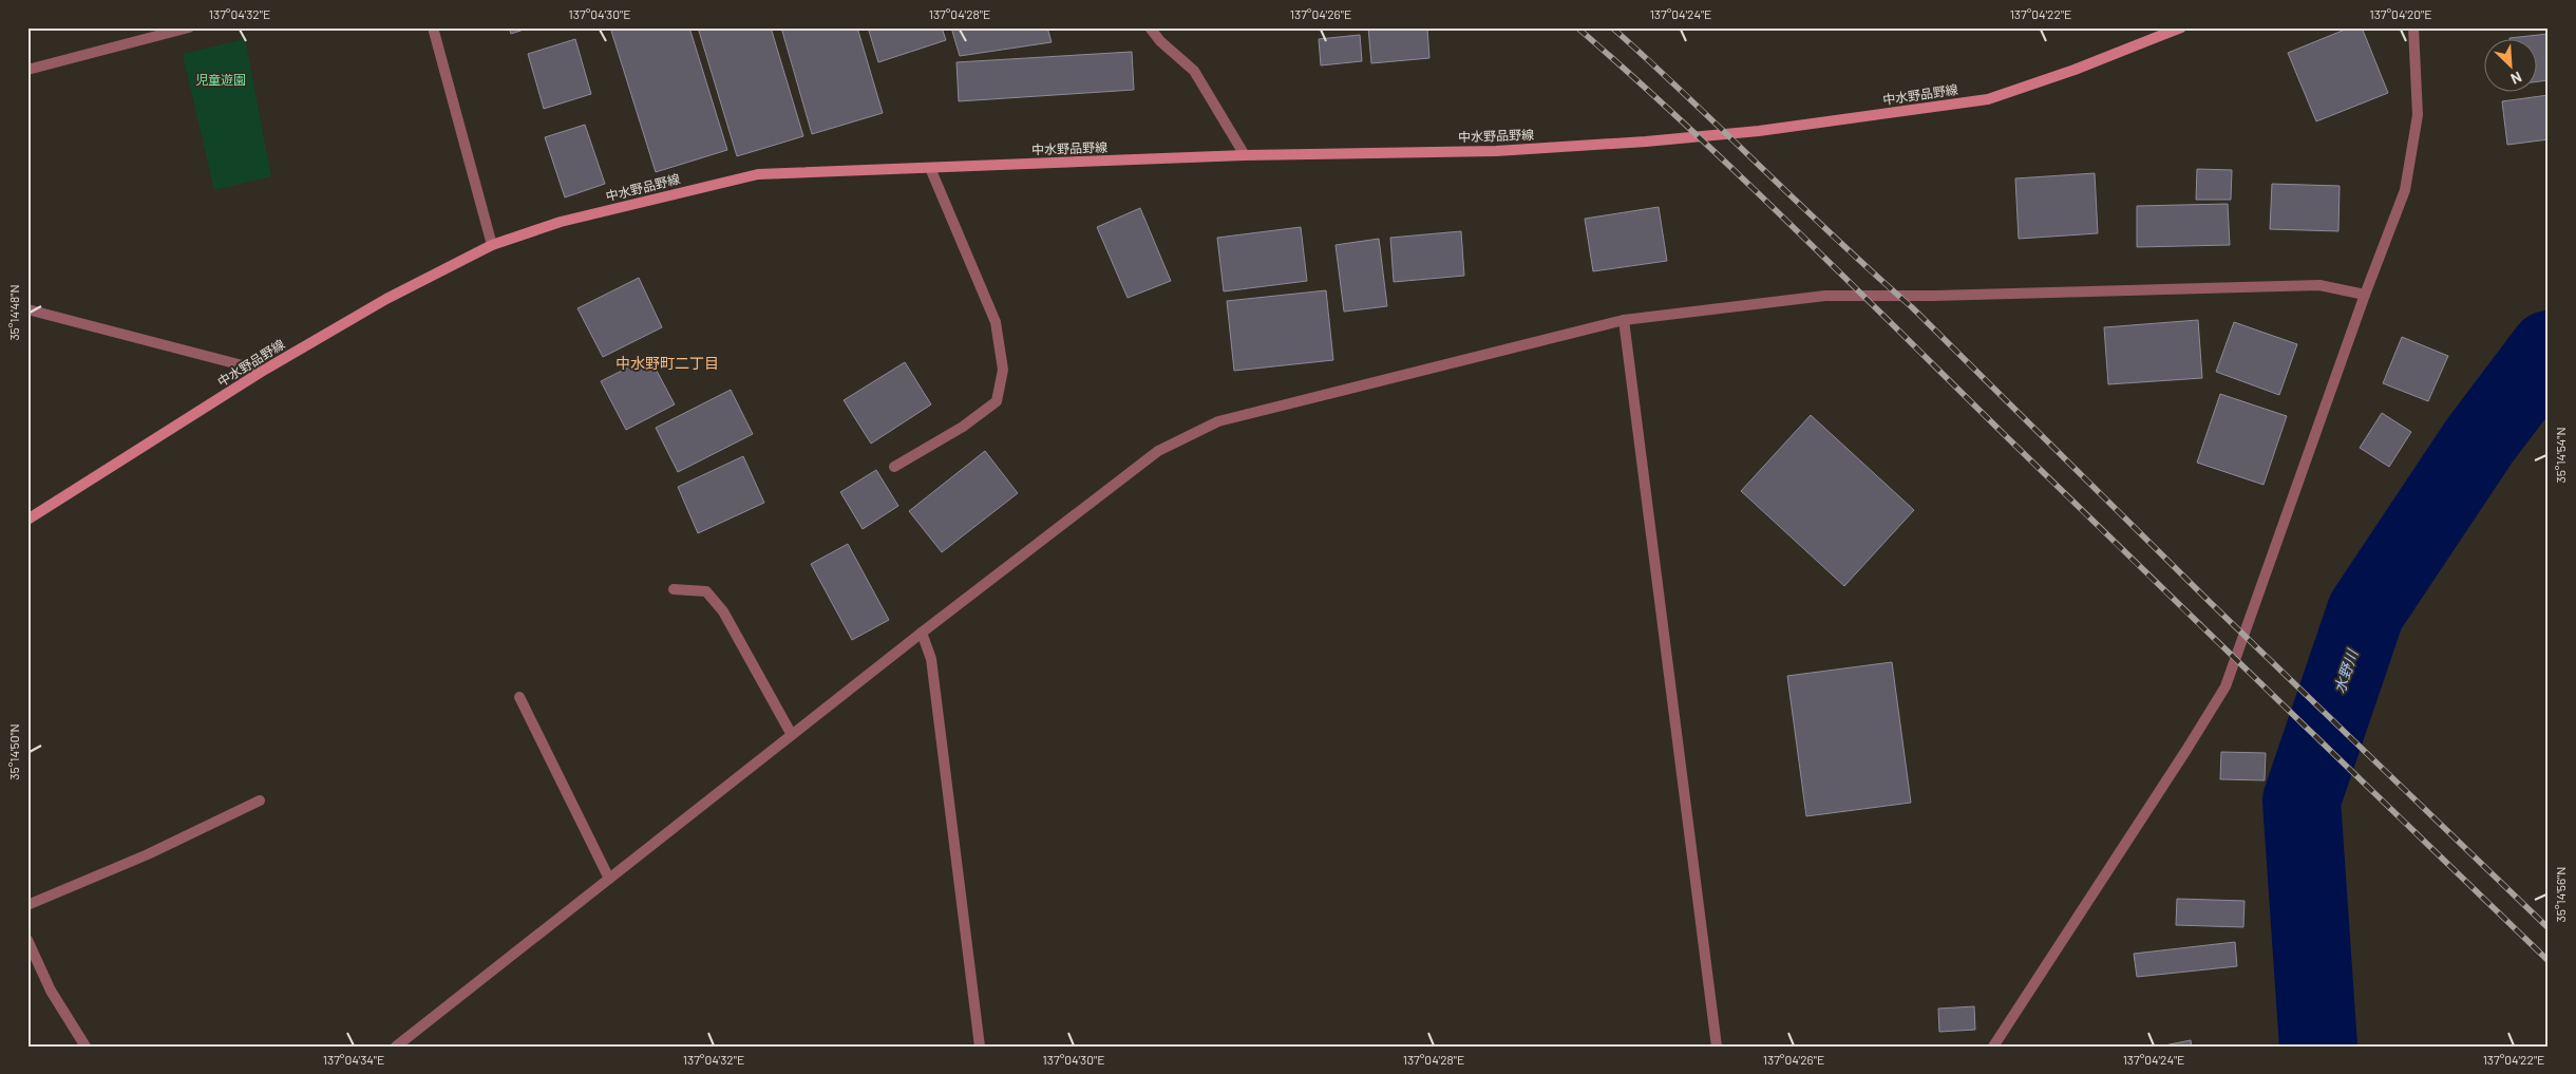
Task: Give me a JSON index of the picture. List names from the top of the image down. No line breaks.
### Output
{"streets":{"main road":["中水野品野線"]},"districts":["中水野町二丁目"],"water":["水野川"],"parks":["児童遊園"],"north":"bottom right","coordinates":["137°04'32\"E","137°04'30\"E","137°04'28\"E","137°04'26\"E","137°04'24\"E","137°04'22\"E","137°04'20\"E","35°14'48\"N","35°14'54\"N","35°14'50\"N","35°14'56\"N","137°04'34\"E"]}
